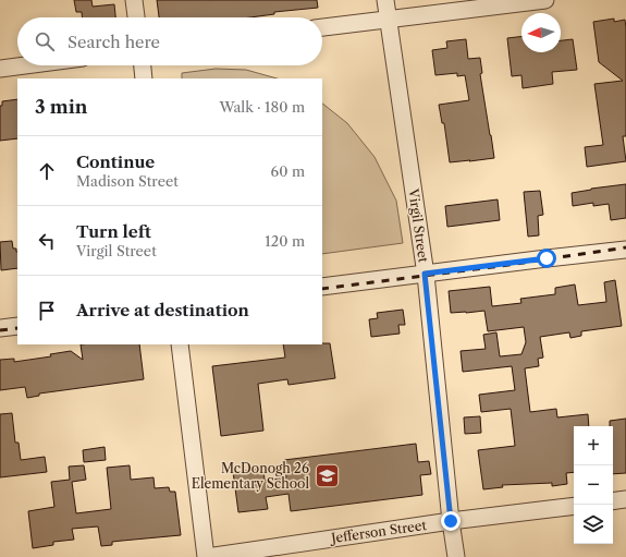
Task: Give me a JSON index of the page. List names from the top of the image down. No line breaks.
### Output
{"streets":{"street":["Virgil Street","Jefferson Street"]},"crossings":[["Virgil Street","Jefferson Street"]],"places":{"school or university":["McDonogh 26 Elementary School"]},"north":"left","page":{"search":"Search here","heading":["3 min","Walk · 180 m"],"list":[["Continue","Madison Street","60 m"],["Turn left","Virgil Street","120 m"],"Arrive at destination"],"map_buttons":["+","−"]}}
